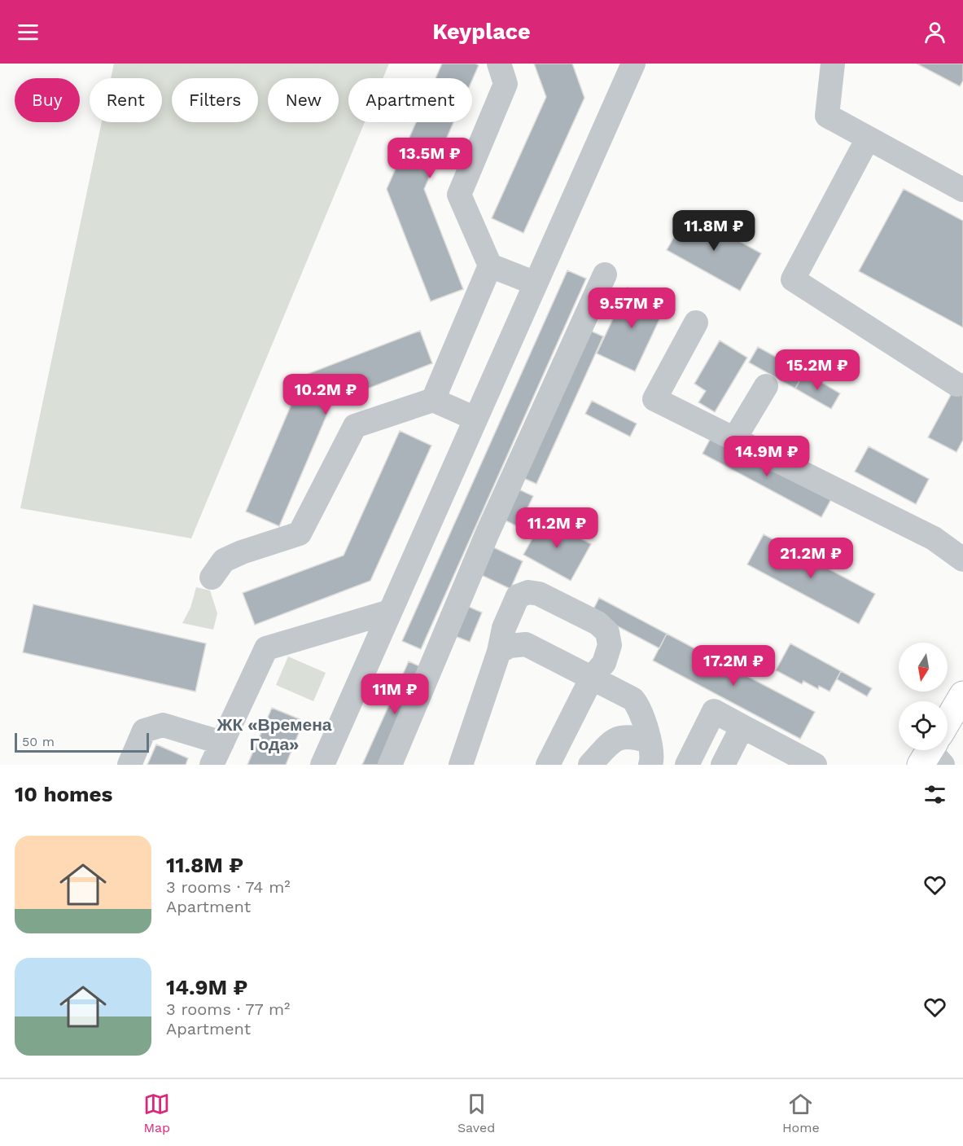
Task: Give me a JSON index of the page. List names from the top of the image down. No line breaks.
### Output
{"districts":["ЖК «Времена Года»"],"scale_bar":"50 m","north":"bottom","page":{"header":"Keyplace","chip":["Buy","Rent","Filters","New","Apartment"],"price":["13.5M ₽","11.8M ₽","9.57M ₽","15.2M ₽","10.2M ₽","14.9M ₽","11.2M ₽","21.2M ₽","17.2M ₽","11M ₽"],"scale":"50 m","heading":"10 homes","list":[{"name":"11.8M ₽","note":"3 rooms · 74 m² · Apartment"},{"name":"14.9M ₽","note":"3 rooms · 77 m² · Apartment"}],"tabs":["Map","Saved","Home"]}}
